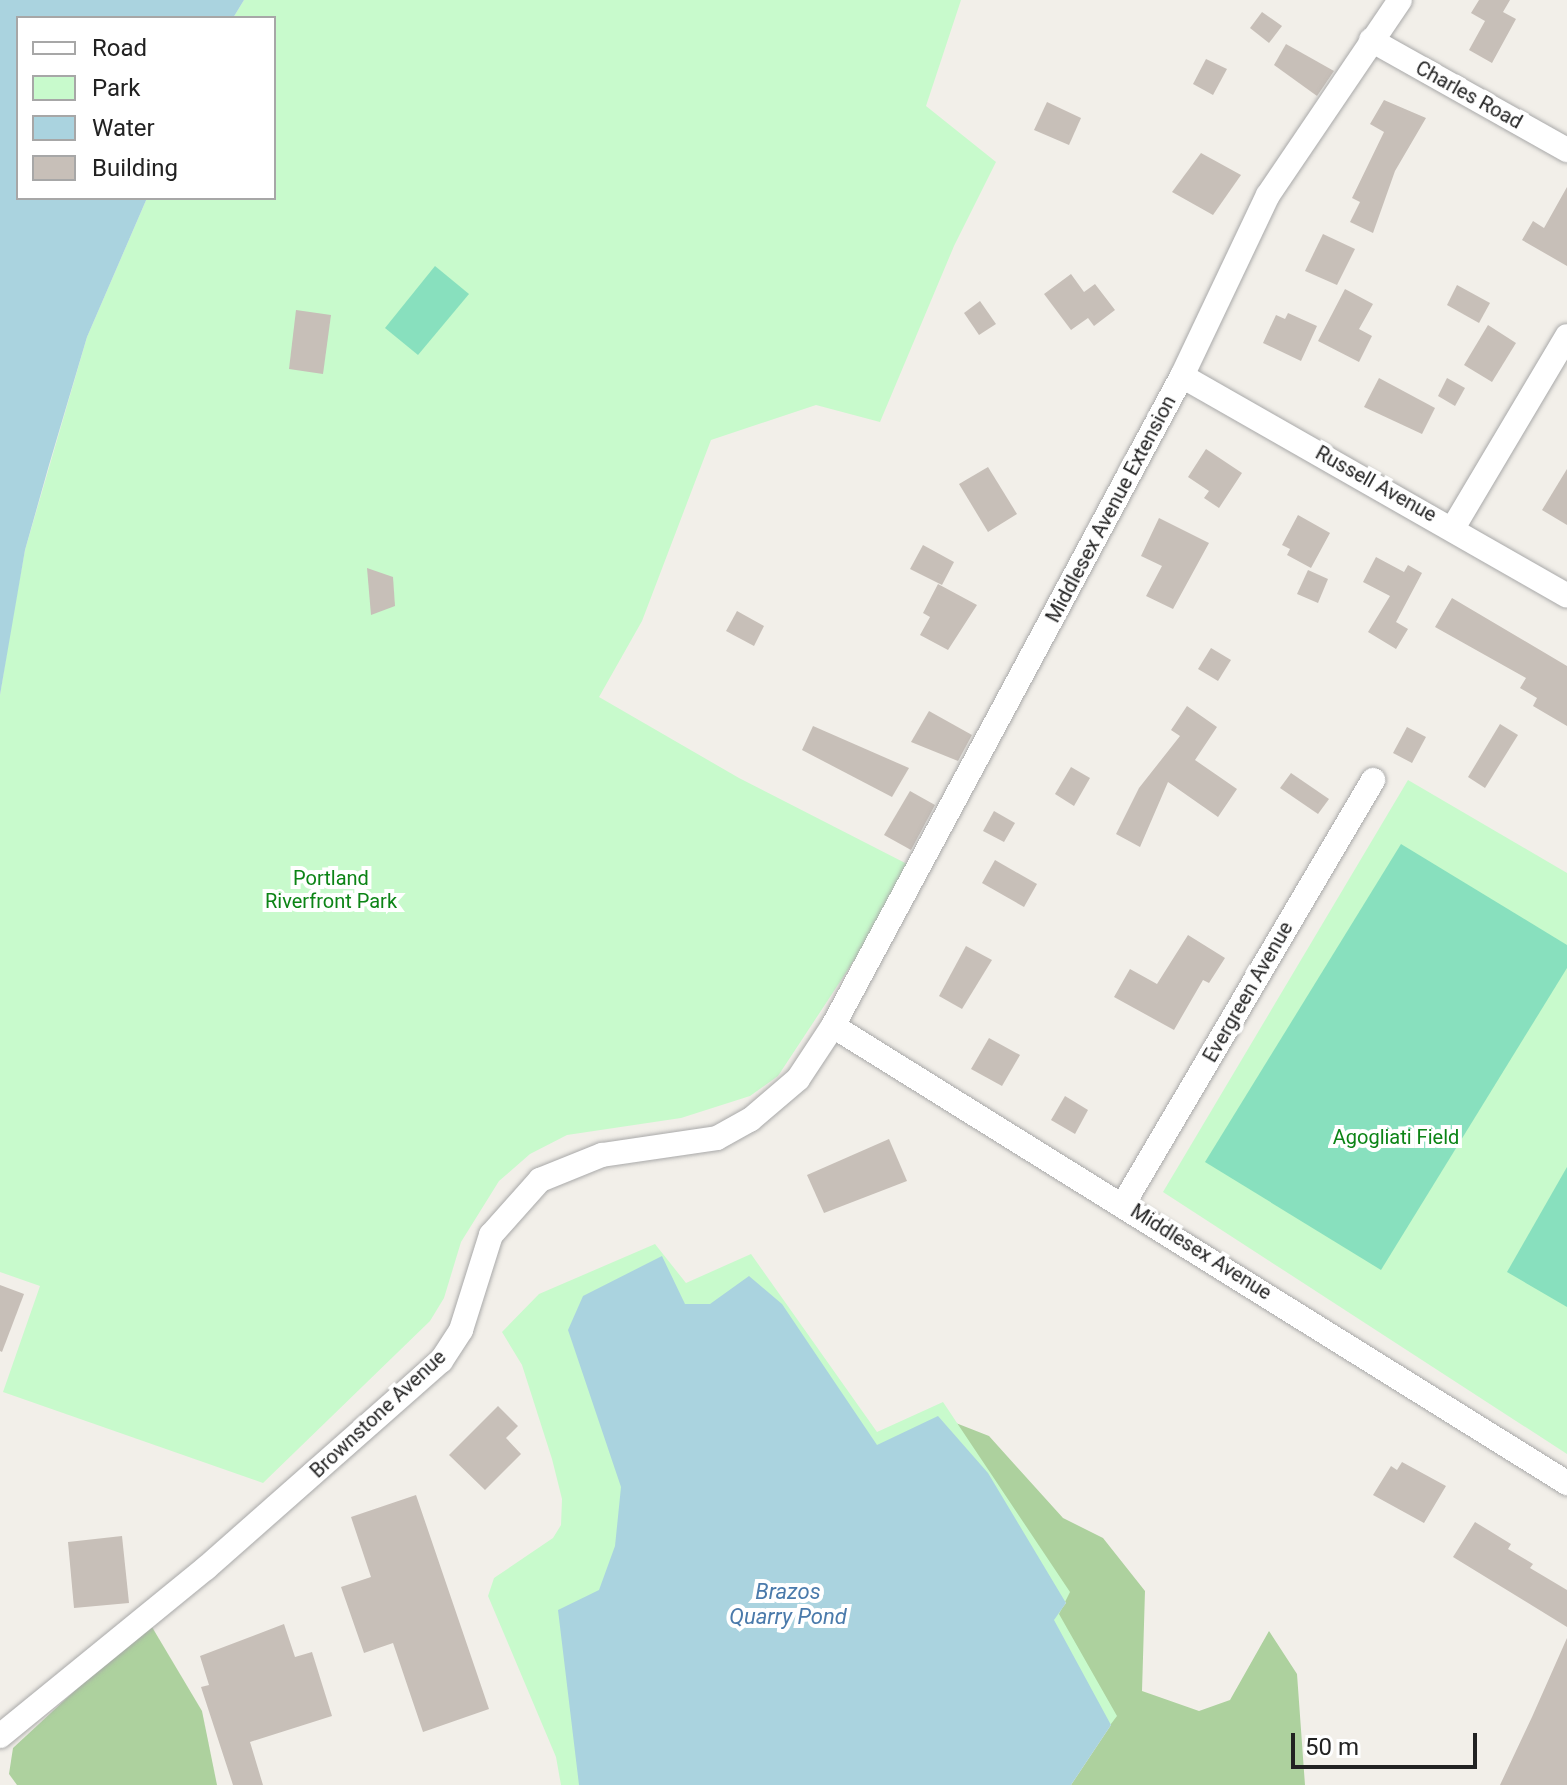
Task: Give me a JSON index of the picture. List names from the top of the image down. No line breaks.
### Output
{"streets":{"street":["Charles Road","Russell Avenue","Middlesex Avenue Extension","Evergreen Avenue","Middlesex Avenue","Brownstone Avenue"]},"crossings":[["Charles Road","Middlesex Avenue Extension"],["Russell Avenue","Middlesex Avenue Extension"],["Middlesex Avenue Extension","Middlesex Avenue"],["Middlesex Avenue Extension","Brownstone Avenue"],["Evergreen Avenue","Middlesex Avenue"],["Middlesex Avenue","Brownstone Avenue"]],"water":["Brazos Quarry Pond"],"parks":["Portland Riverfront Park","Agogliati Field"],"legend":["Road","Park","Water","Building"],"scale_bar":"50 m"}
